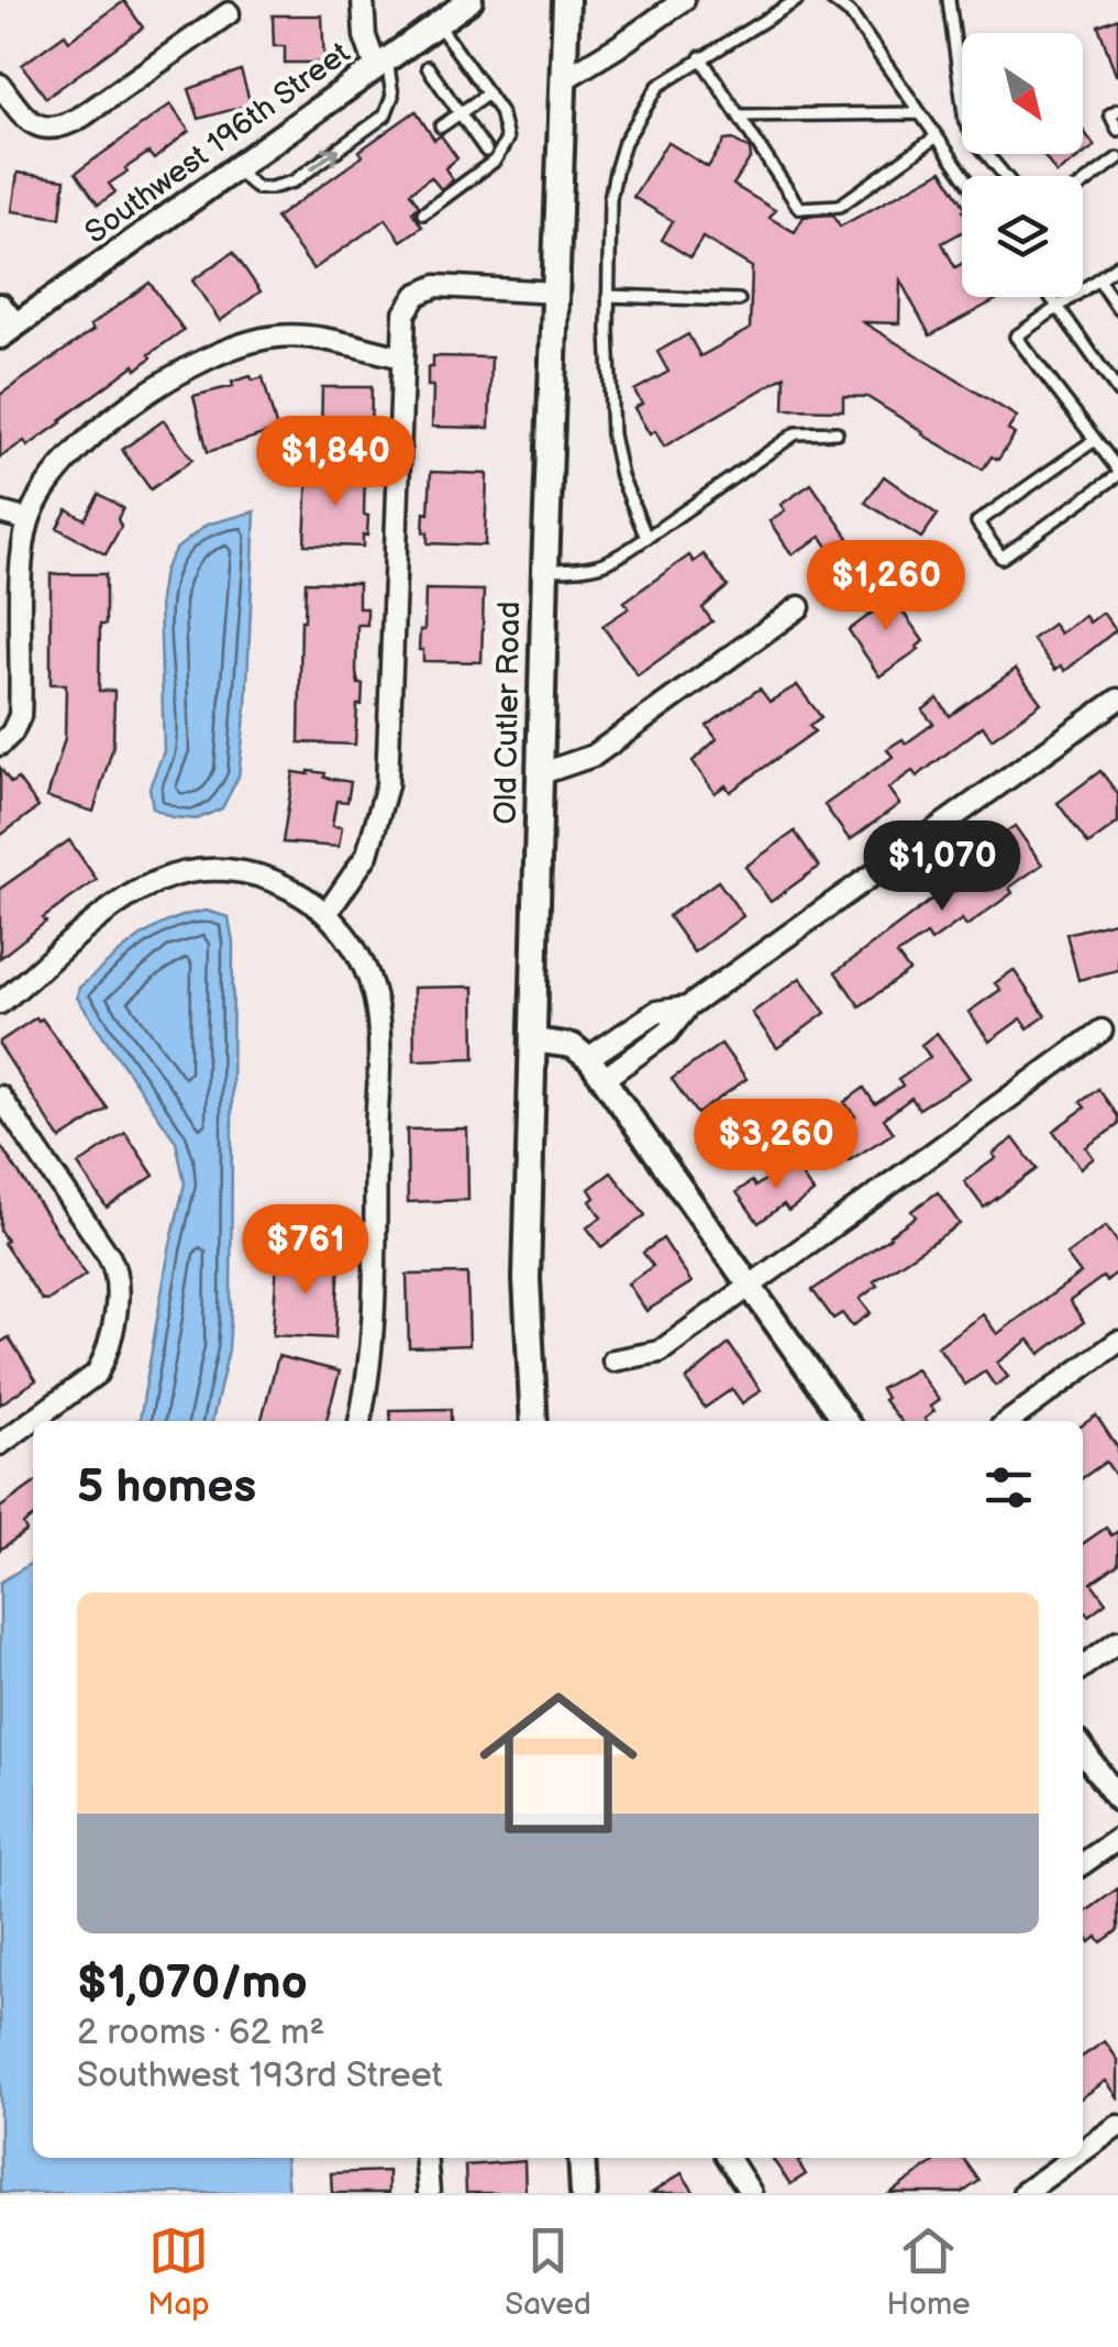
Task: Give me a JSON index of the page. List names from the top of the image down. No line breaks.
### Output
{"streets":{"main road":["Old Cutler Road"],"street":["Southwest 196th Street"]},"north":"bottom right","page":{"price":["$1,840","$1,260","$1,070","$3,260","$761"],"heading":"5 homes","list":[{"name":"$1,070/mo","note":"2 rooms · 62 m² · Southwest 193rd Street"}],"tabs":["Map","Saved","Home"]}}
